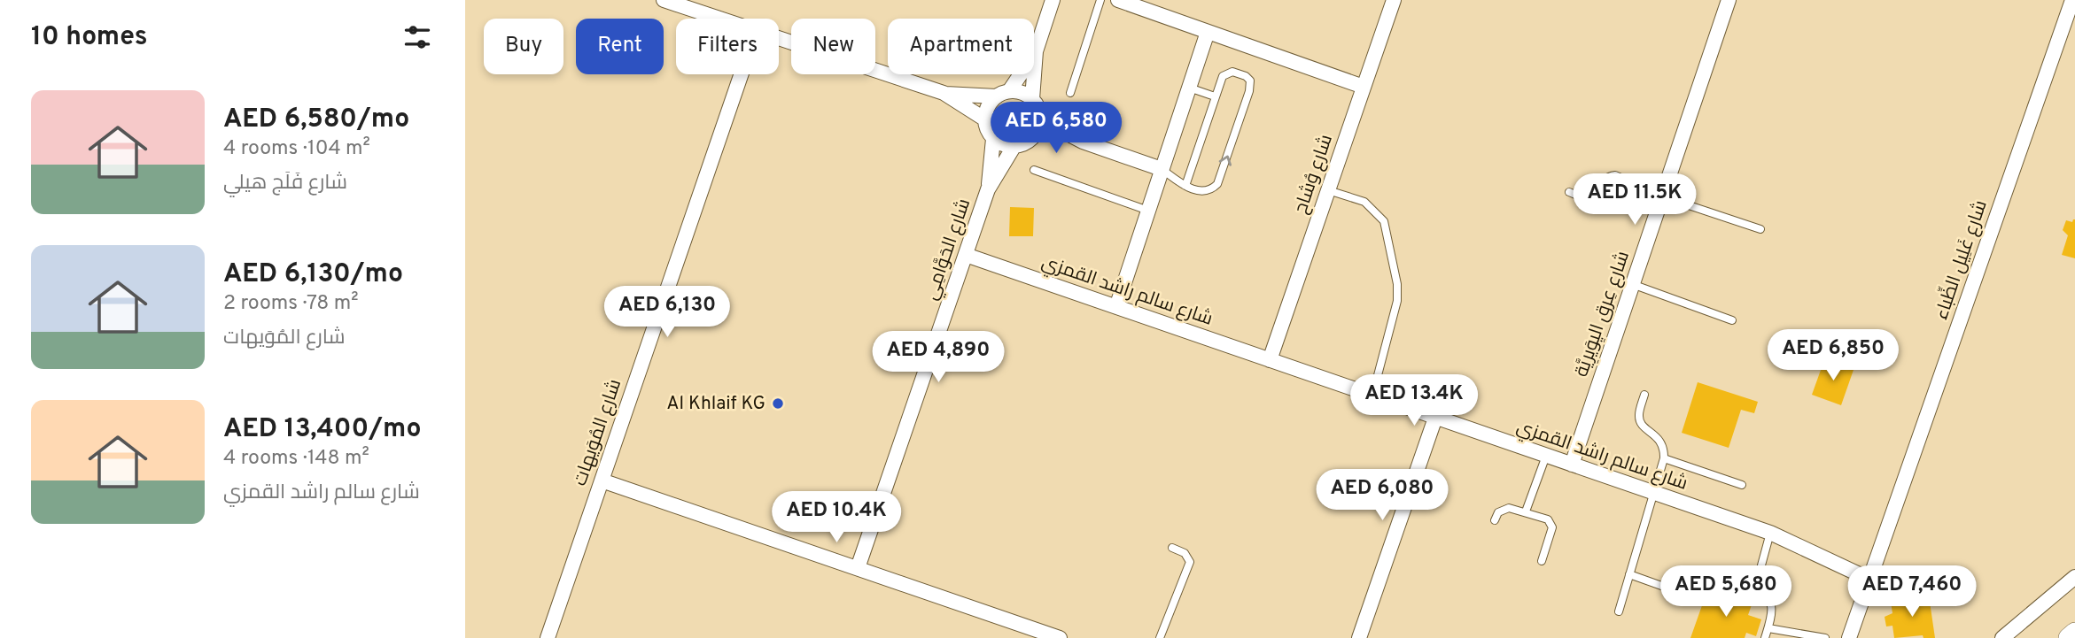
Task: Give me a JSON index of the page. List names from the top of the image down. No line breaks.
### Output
{"streets":{"street":["شارع وُشاح","شارع الحَوَّامِي","شارع غَلِيل الظِّباء","شارع سالم راشد القمزي","شارع عِرق اليِوَيرِيَّة","شارع المُوَيهات"]},"crossings":[["شارع وُشاح","شارع سالم راشد القمزي"],["شارع الحَوَّامِي","شارع سالم راشد القمزي"],["شارع غَلِيل الظِّباء","شارع سالم راشد القمزي"],["شارع سالم راشد القمزي","شارع عِرق اليِوَيرِيَّة"]],"places":["Al Khlaif KG"],"page":{"heading":"10 homes","chip":["Buy","Rent","Filters","New","Apartment"],"list":[{"name":"AED 6,580/mo","note":"4 rooms · 104 m² · شارع فَلَج هيلي"},{"name":"AED 6,130/mo","note":"2 rooms · 78 m² · شارع المُوَيهات"},{"name":"AED 13,400/mo","note":"4 rooms · 148 m² · شارع سالم راشد القمزي"}],"price":["AED 6,580","AED 11.5K","AED 6,130","AED 6,850","AED 4,890","AED 13.4K","AED 6,080","AED 10.4K","AED 5,680","AED 7,460"]}}
